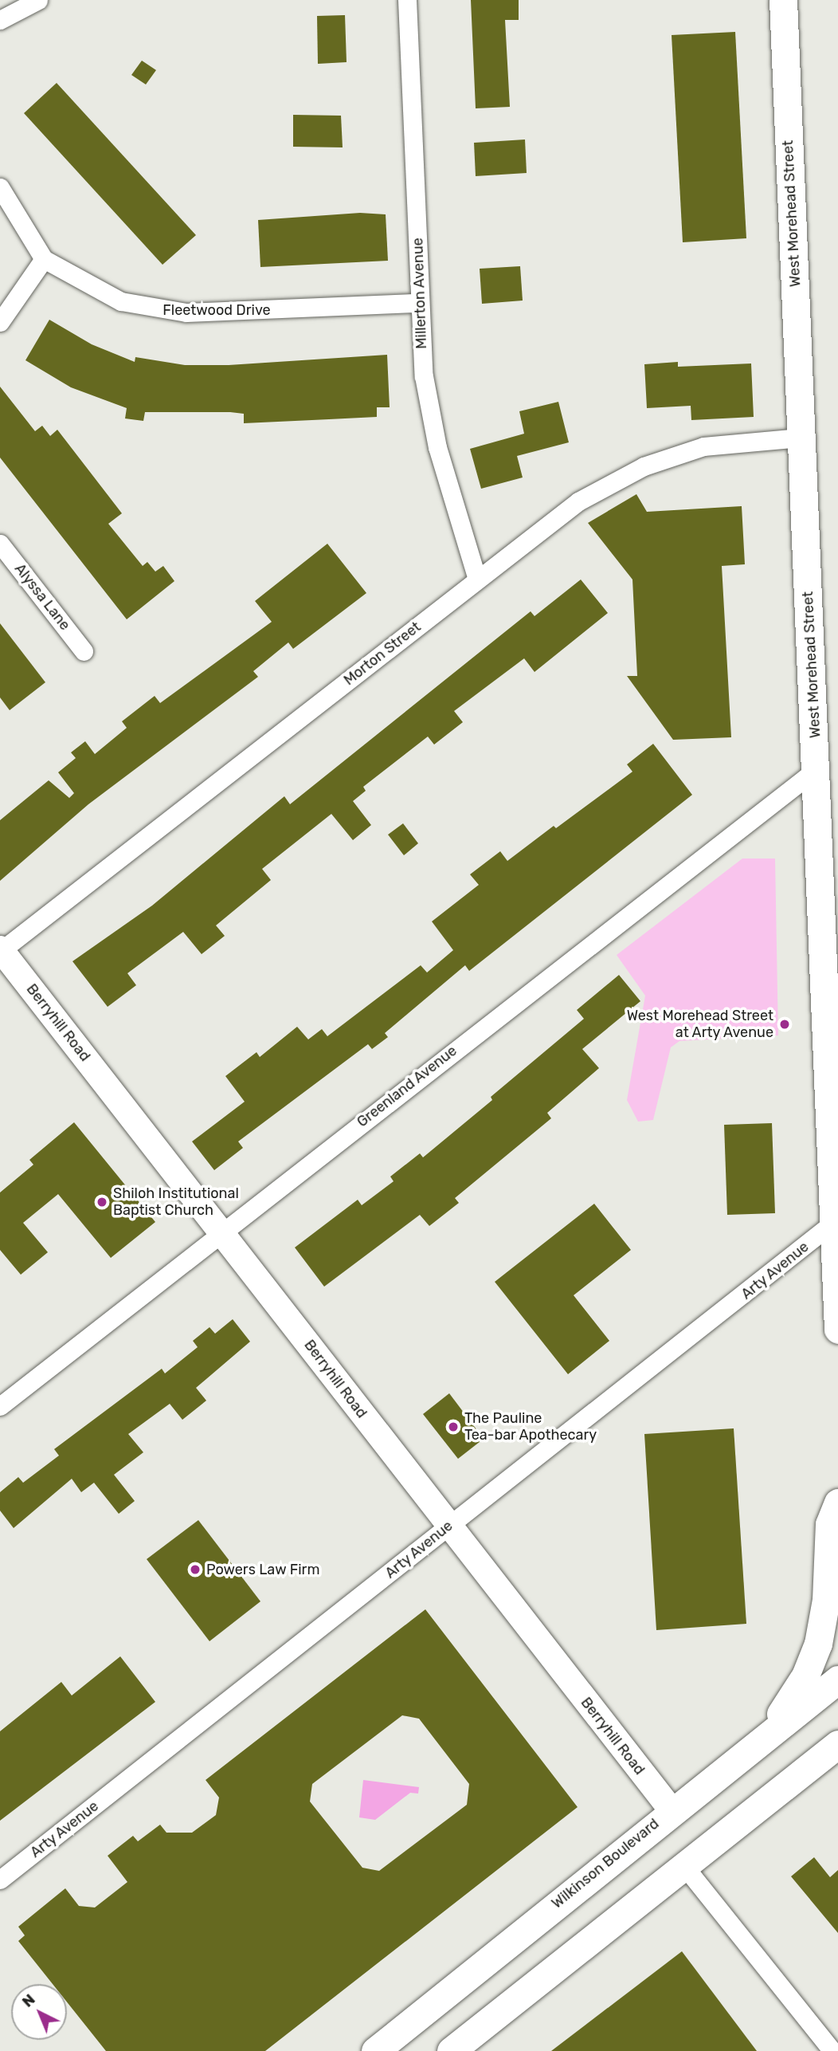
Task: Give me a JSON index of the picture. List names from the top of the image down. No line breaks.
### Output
{"streets":{"main road":["West Morehead Street","Wilkinson Boulevard"],"street":["Millerton Avenue","Fleetwood Drive","Alyssa Lane","Morton Street","Berryhill Road","Greenland Avenue","Arty Avenue"]},"crossings":[["West Morehead Street","Morton Street"],["West Morehead Street","Greenland Avenue"],["West Morehead Street","Arty Avenue"],["Millerton Avenue","Fleetwood Drive"],["Millerton Avenue","Morton Street"],["Morton Street","Berryhill Road"],["Berryhill Road","Greenland Avenue"],["Berryhill Road","Arty Avenue"],["Berryhill Road","Wilkinson Boulevard"]],"places":["West Morehead Street at Arty Avenue","Shiloh Institutional Baptist Church","The Pauline Tea-bar Apothecary","Powers Law Firm"],"north":"top left"}
